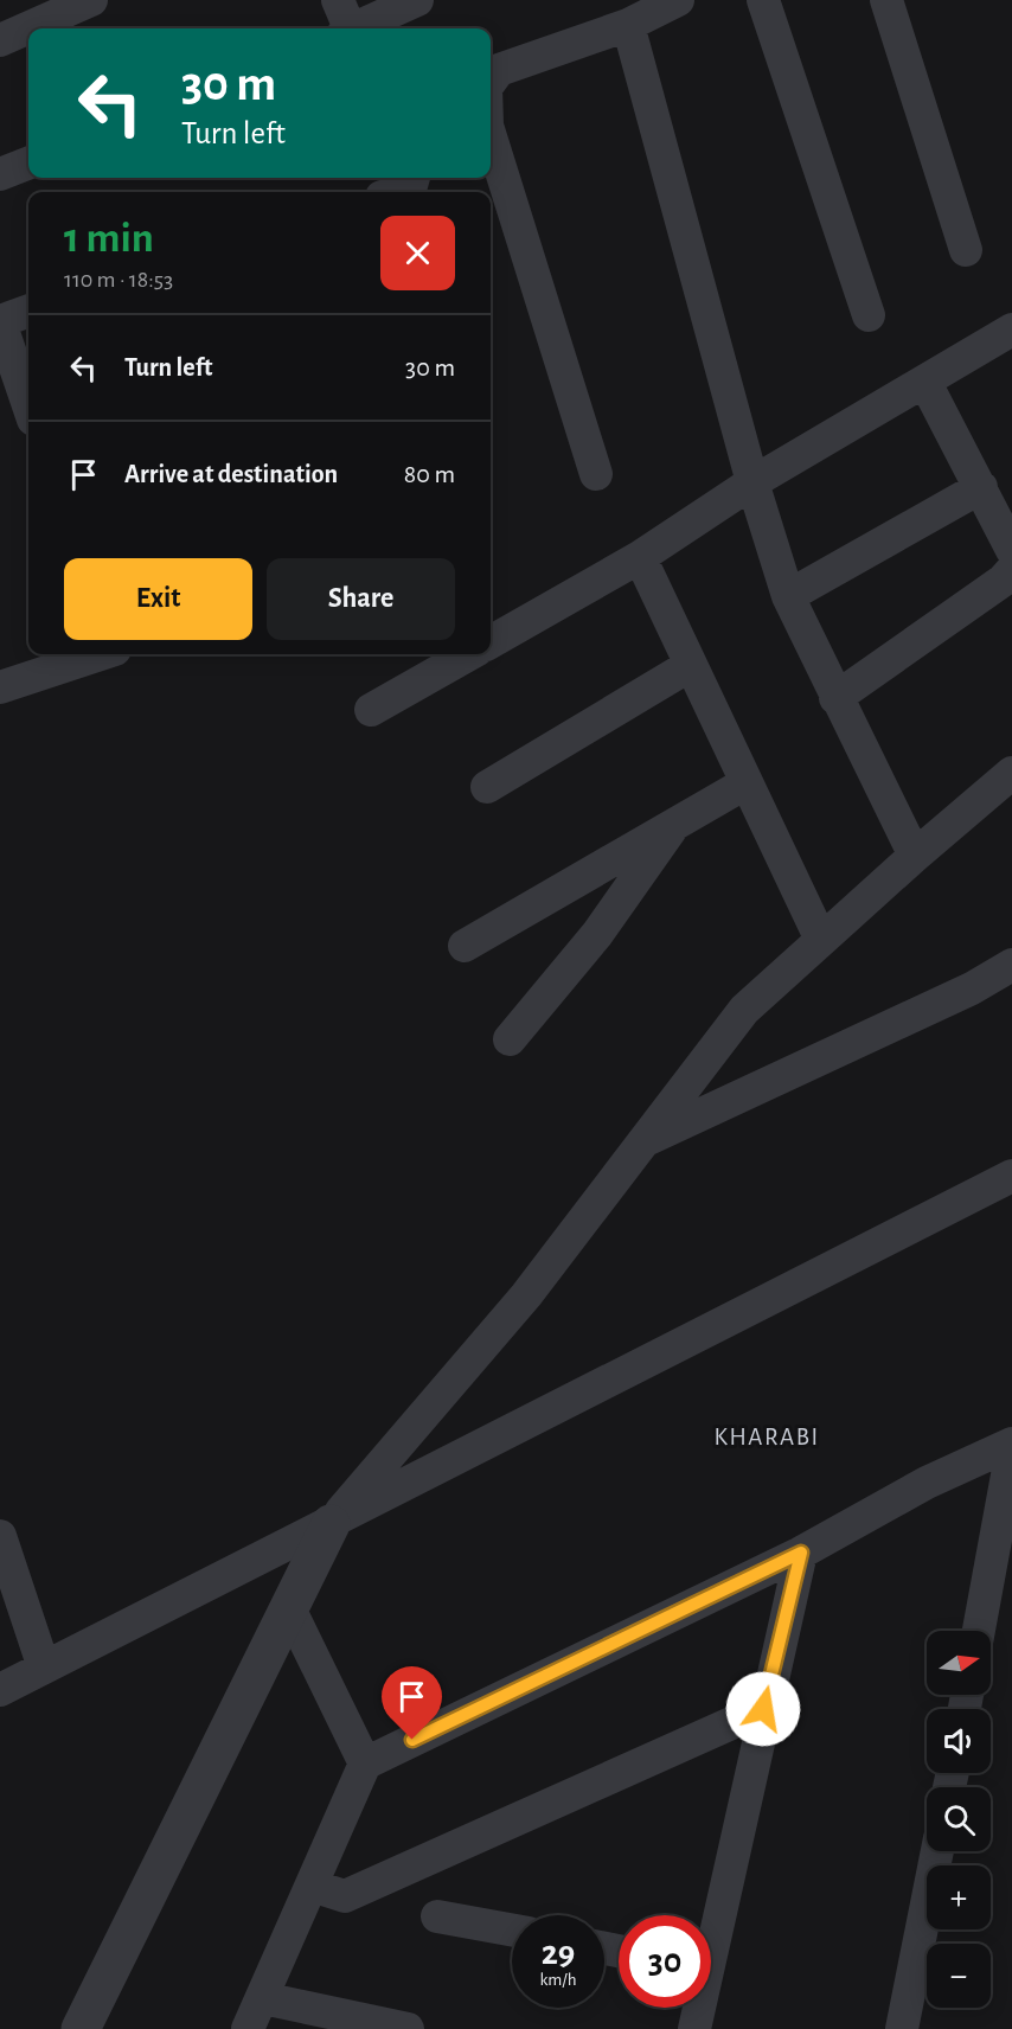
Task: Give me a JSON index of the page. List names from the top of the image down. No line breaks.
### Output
{"districts":["KHARABI"],"north":"right","page":{"turn":["30 m","Turn left"],"heading":["1 min","110 m · 18:53"],"list":[{"name":"Turn left","value":"30 m"},{"name":"Arrive at destination","value":"80 m"}],"buttons":["Exit","Share"],"map_buttons":["+","−"],"speed":"29 km/h","limit":"30"}}
